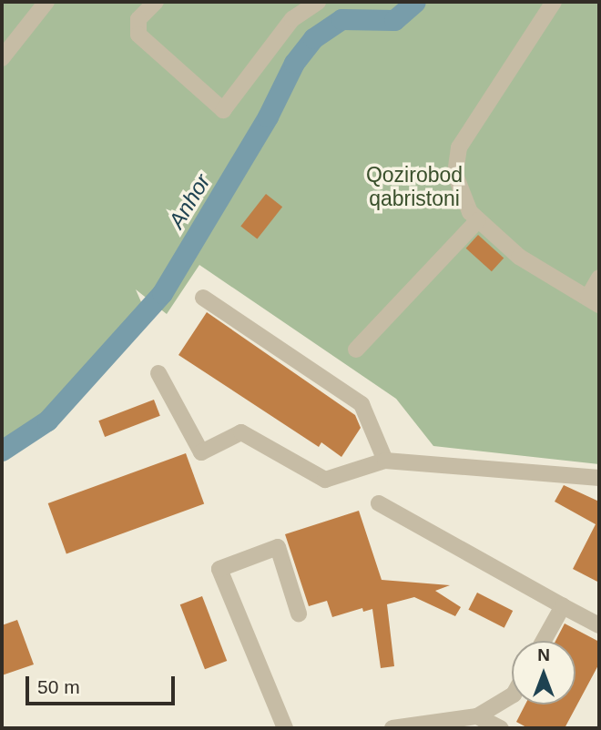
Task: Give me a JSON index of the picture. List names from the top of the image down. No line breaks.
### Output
{"water":["Anhor"],"parks":["Qozirobod qabristoni"],"scale_bar":"50 m","north":"top"}
